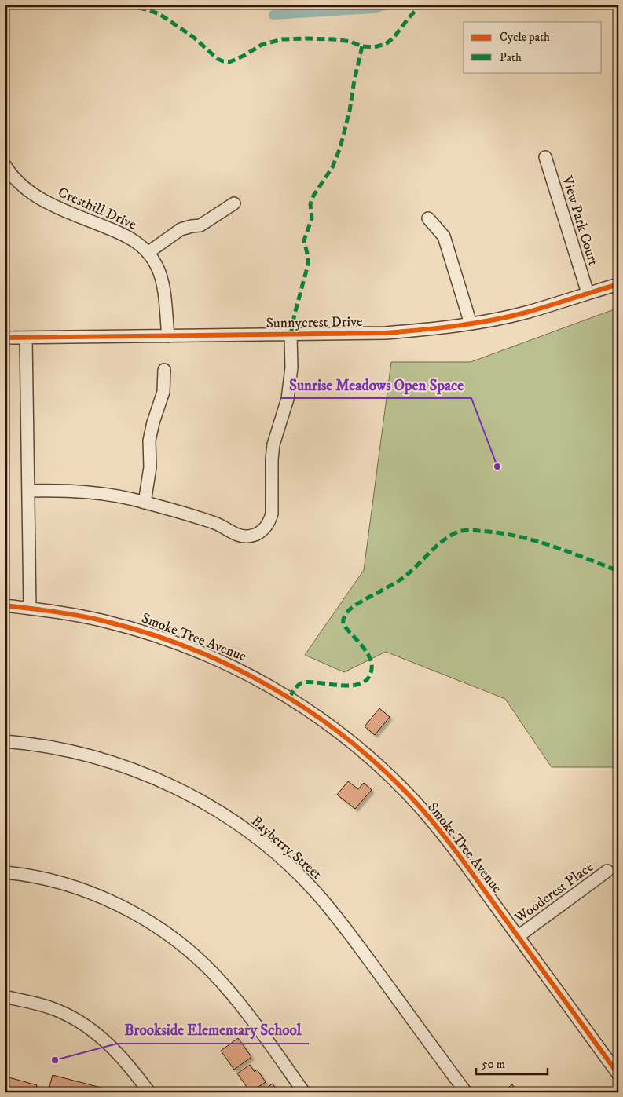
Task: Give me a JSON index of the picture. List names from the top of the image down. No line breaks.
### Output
{"streets":{"street":["Cresthill Drive","View Park Court","Sunnycrest Drive","Smoke Tree Avenue","Bayberry Street","Woodcrest Place"]},"crossings":[["Cresthill Drive","Sunnycrest Drive"],["View Park Court","Sunnycrest Drive"],["Smoke Tree Avenue","Woodcrest Place"]],"places":["Sunrise Meadows Open Space","Brookside Elementary School"],"legend":["Cycle path","Path"],"scale_bar":"50 m"}
